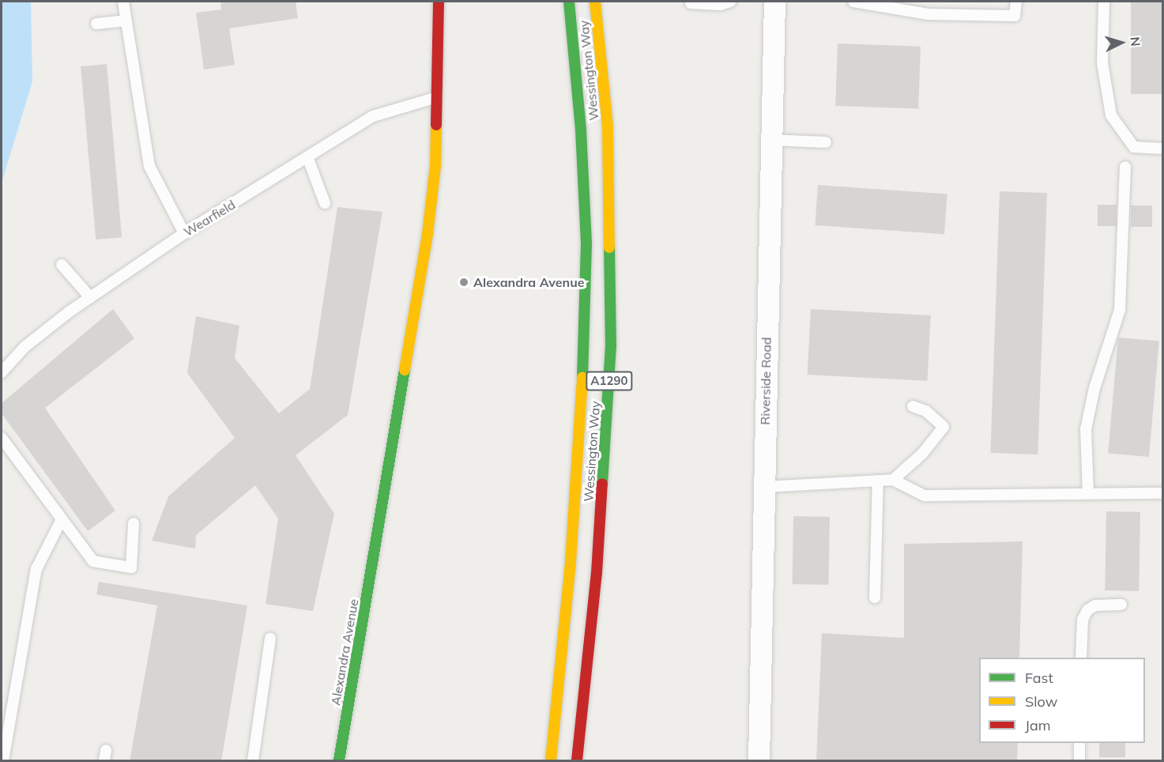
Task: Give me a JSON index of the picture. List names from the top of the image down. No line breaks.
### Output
{"streets":{"main road":["Wessington Way","A1290","Alexandra Avenue"],"street":["Riverside Road"],"lane":["Wearfield"]},"crossings":[["Wearfield","Alexandra Avenue"]],"places":["Alexandra Avenue"],"legend":["Fast","Slow","Jam"],"north":"right"}
